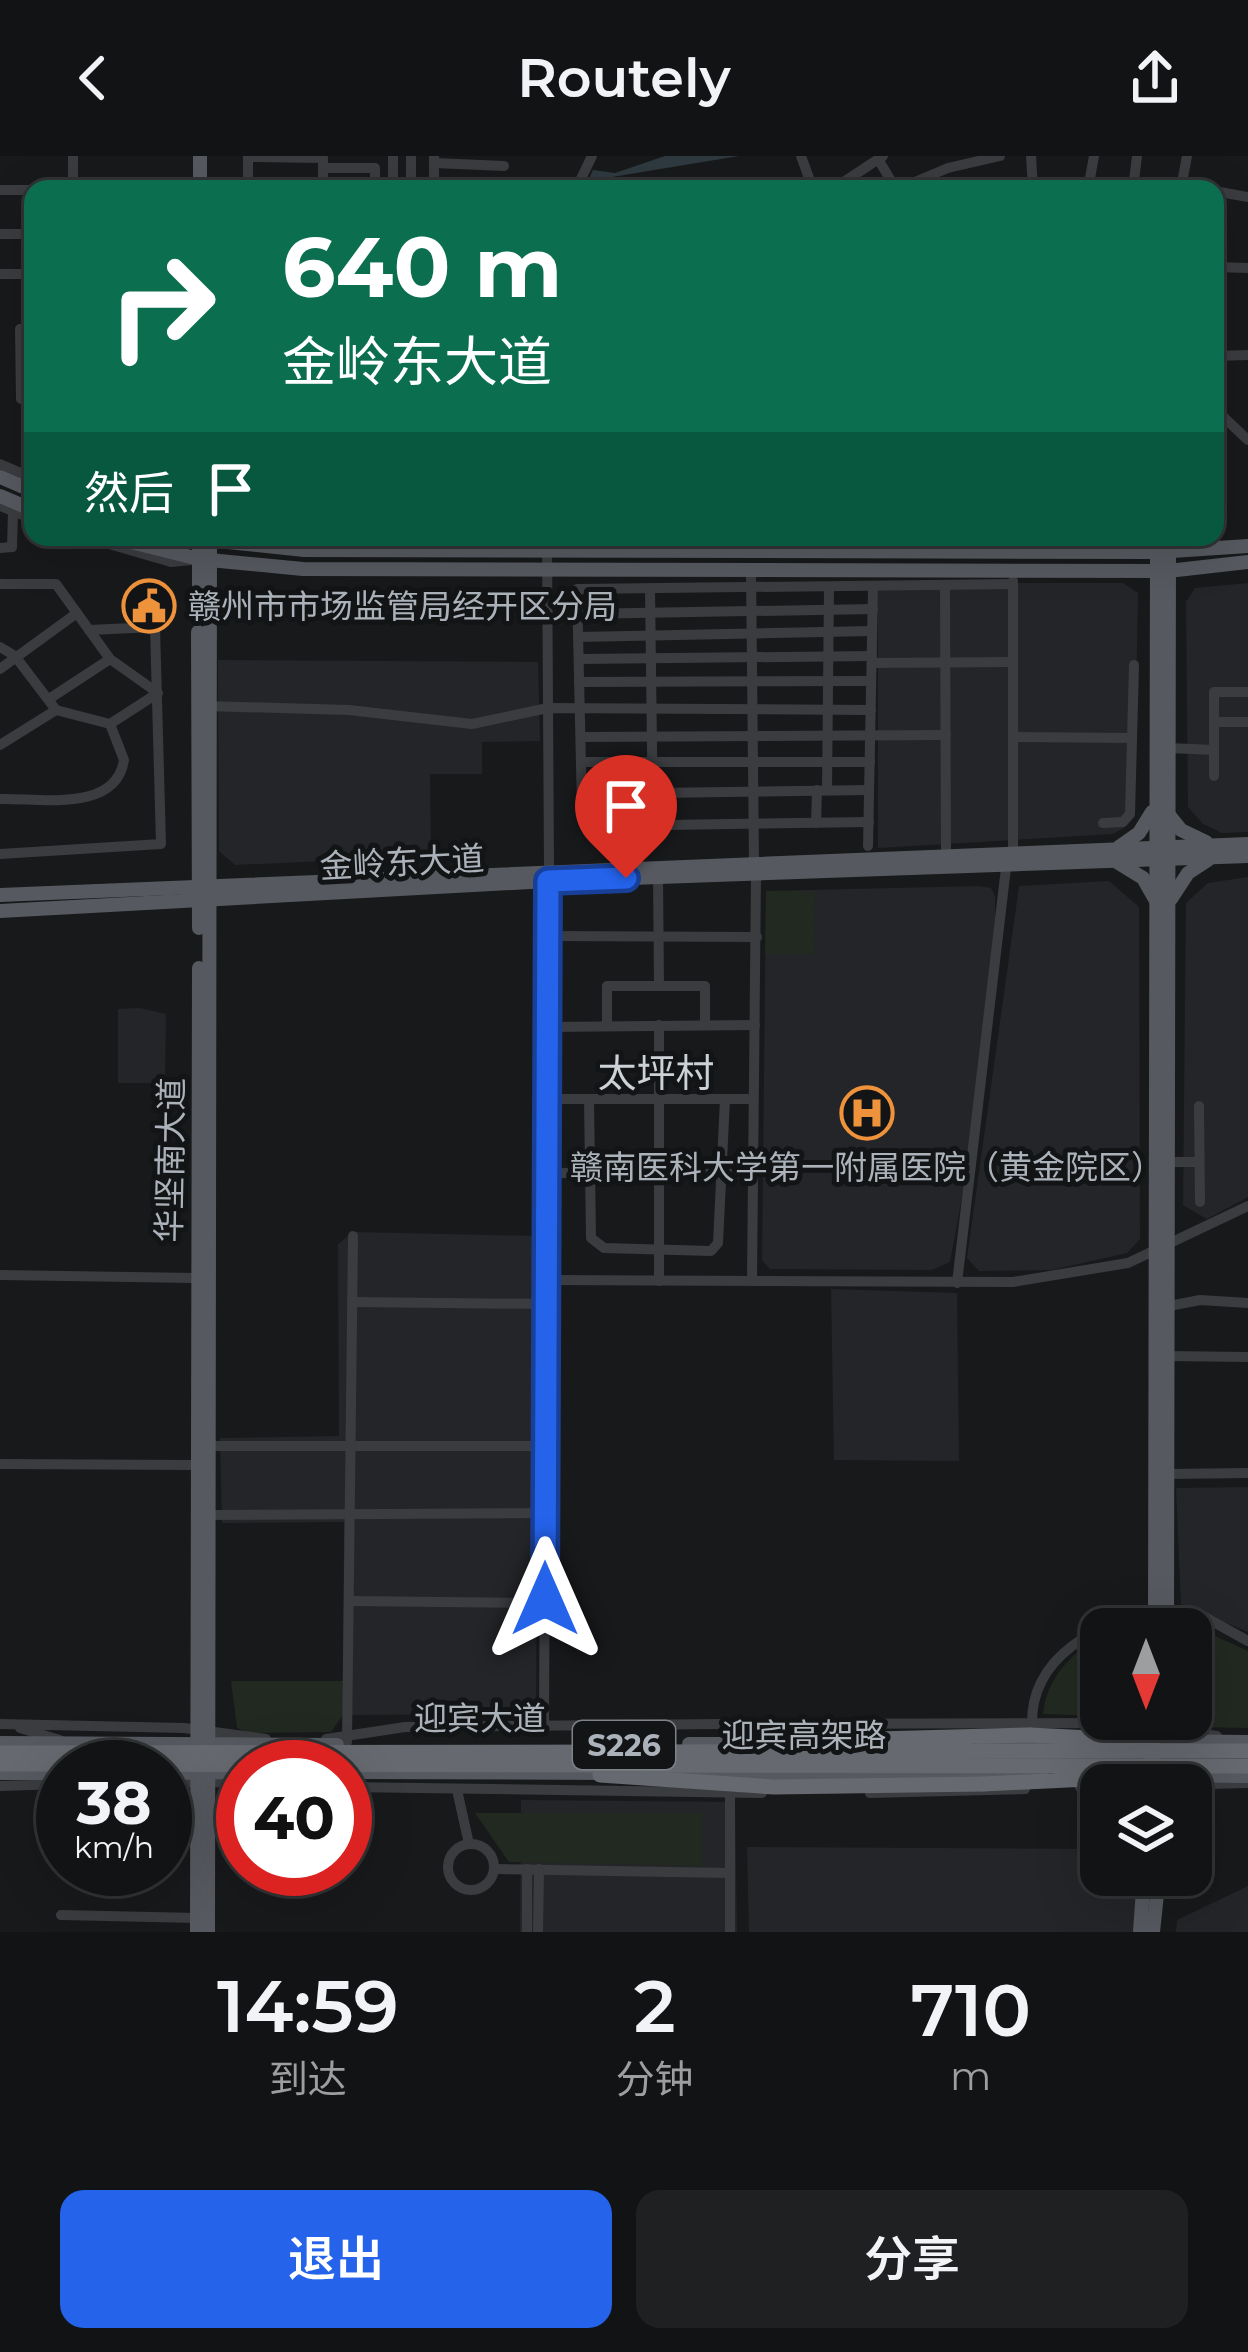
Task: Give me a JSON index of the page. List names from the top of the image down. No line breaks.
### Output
{"streets":{"highway":["迎宾高架路"],"main road":["金岭东大道","华坚南大道","迎宾大道","S226"]},"crossings":[["金岭东大道","华坚南大道"],["华坚南大道","迎宾大道"],["迎宾大道","迎宾高架路"]],"districts":["太坪村"],"places":{"public building":["赣州市市场监管局经开区分局"],"hospital":["赣南医科大学第一附属医院（黄金院区）"]},"north":"bottom","page":{"header":"Routely","turn":["640 m","金岭东大道"],"then":"然后","speed":"38 km/h","limit":"40","eta":["14:59","到达","2","分钟","710","m"],"buttons":["退出","分享"]}}
